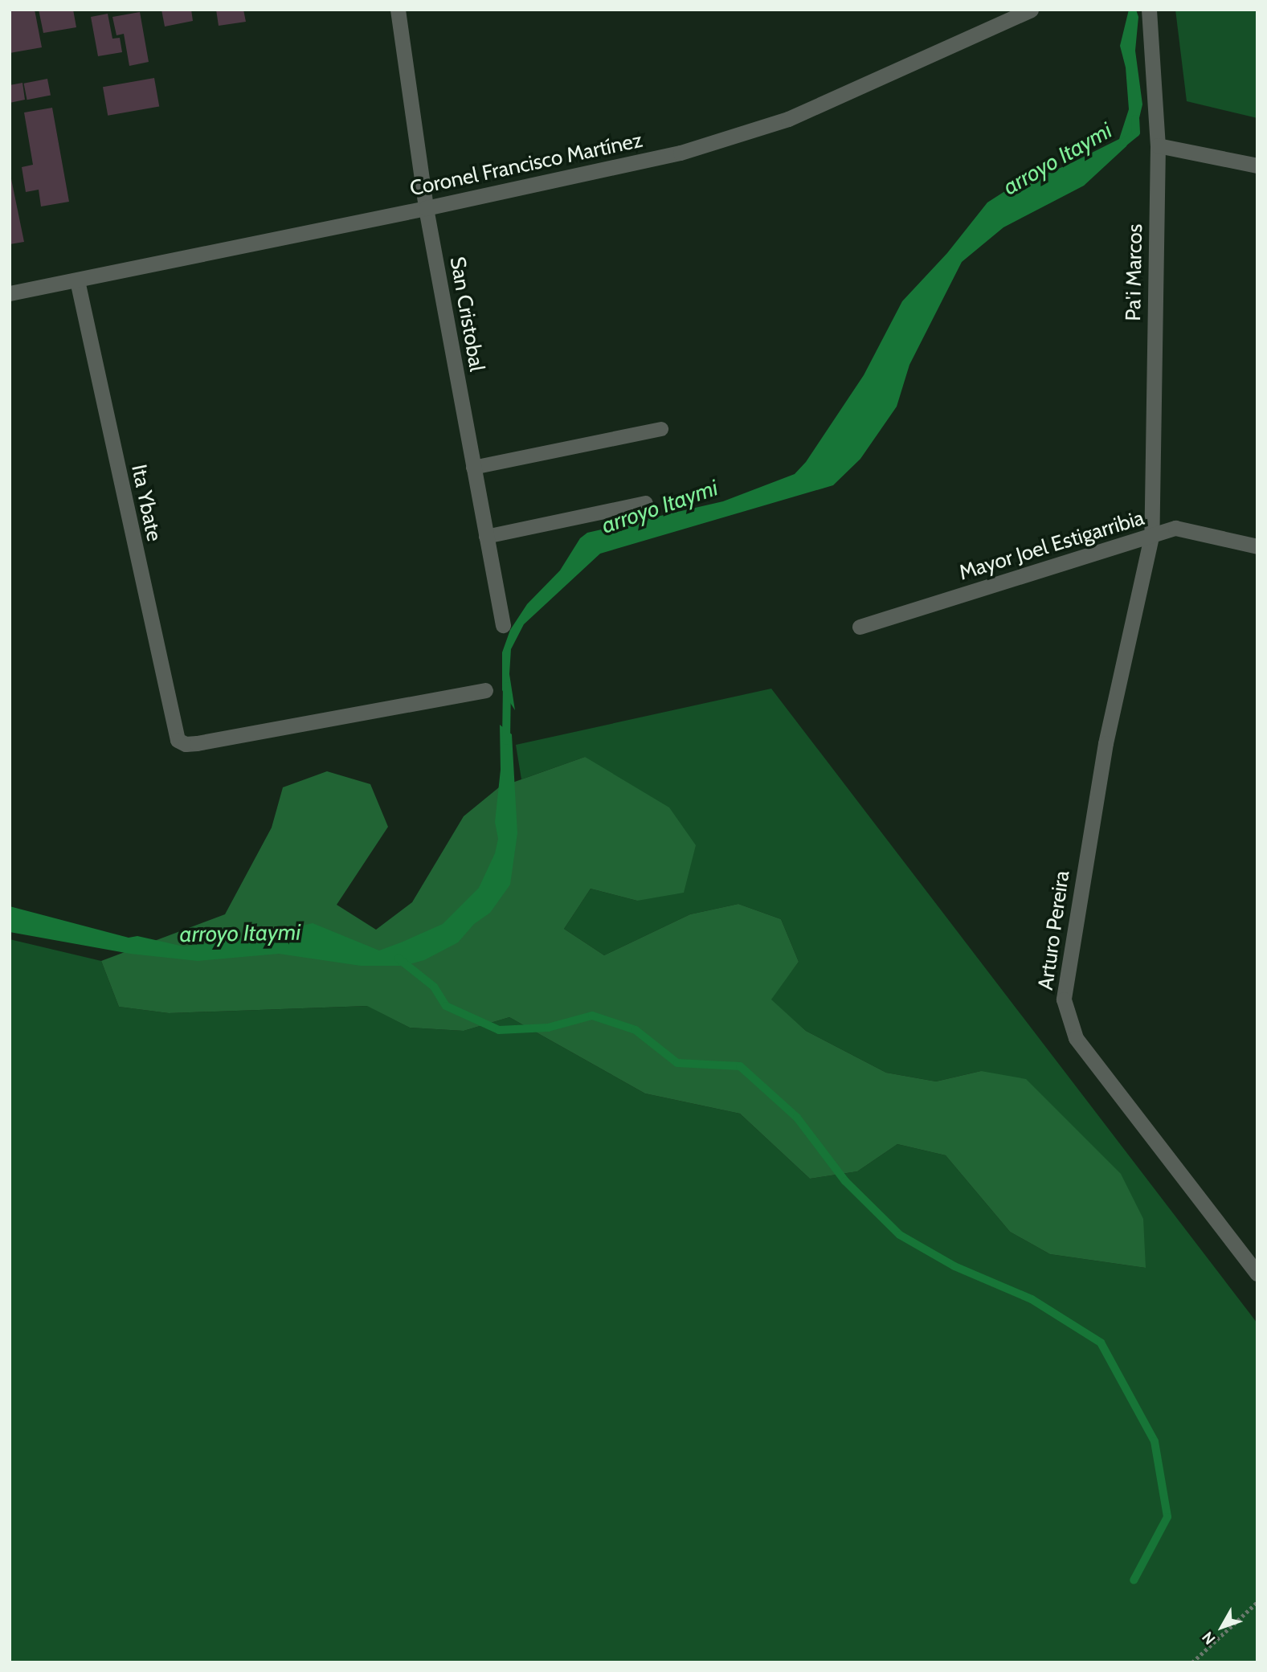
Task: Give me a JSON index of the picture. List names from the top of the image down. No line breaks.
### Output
{"streets":{"street":["Coronel Francisco Martínez","Pa'i Marcos","San Cristobal","Ita Ybate","Mayor Joel Estigarribia","Arturo Pereira"]},"crossings":[["Coronel Francisco Martínez","San Cristobal"],["Coronel Francisco Martínez","Ita Ybate"],["Pa'i Marcos","Mayor Joel Estigarribia"],["Pa'i Marcos","Arturo Pereira"],["Mayor Joel Estigarribia","Arturo Pereira"]],"water":["arroyo Itaymi"],"north":"bottom left"}
